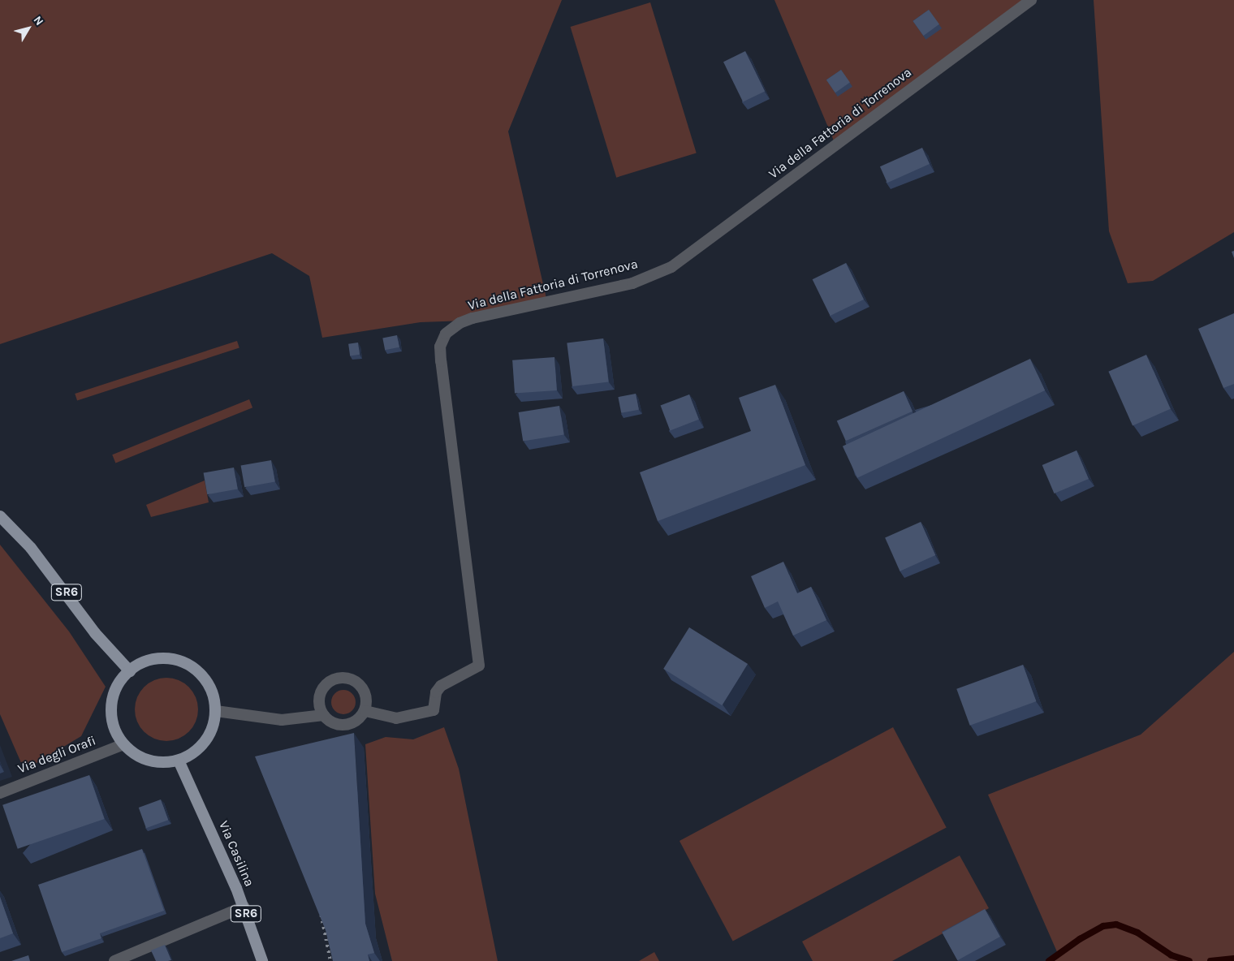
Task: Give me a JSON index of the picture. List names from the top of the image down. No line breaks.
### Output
{"streets":{"main road":["SR6","Via Casilina"],"street":["Via della Fattoria di Torrenova","Via degli Orafi"]},"crossings":[["SR6","Via degli Orafi"],["SR6","Via Casilina"],["Via degli Orafi","Via Casilina"]],"north":"top right"}
